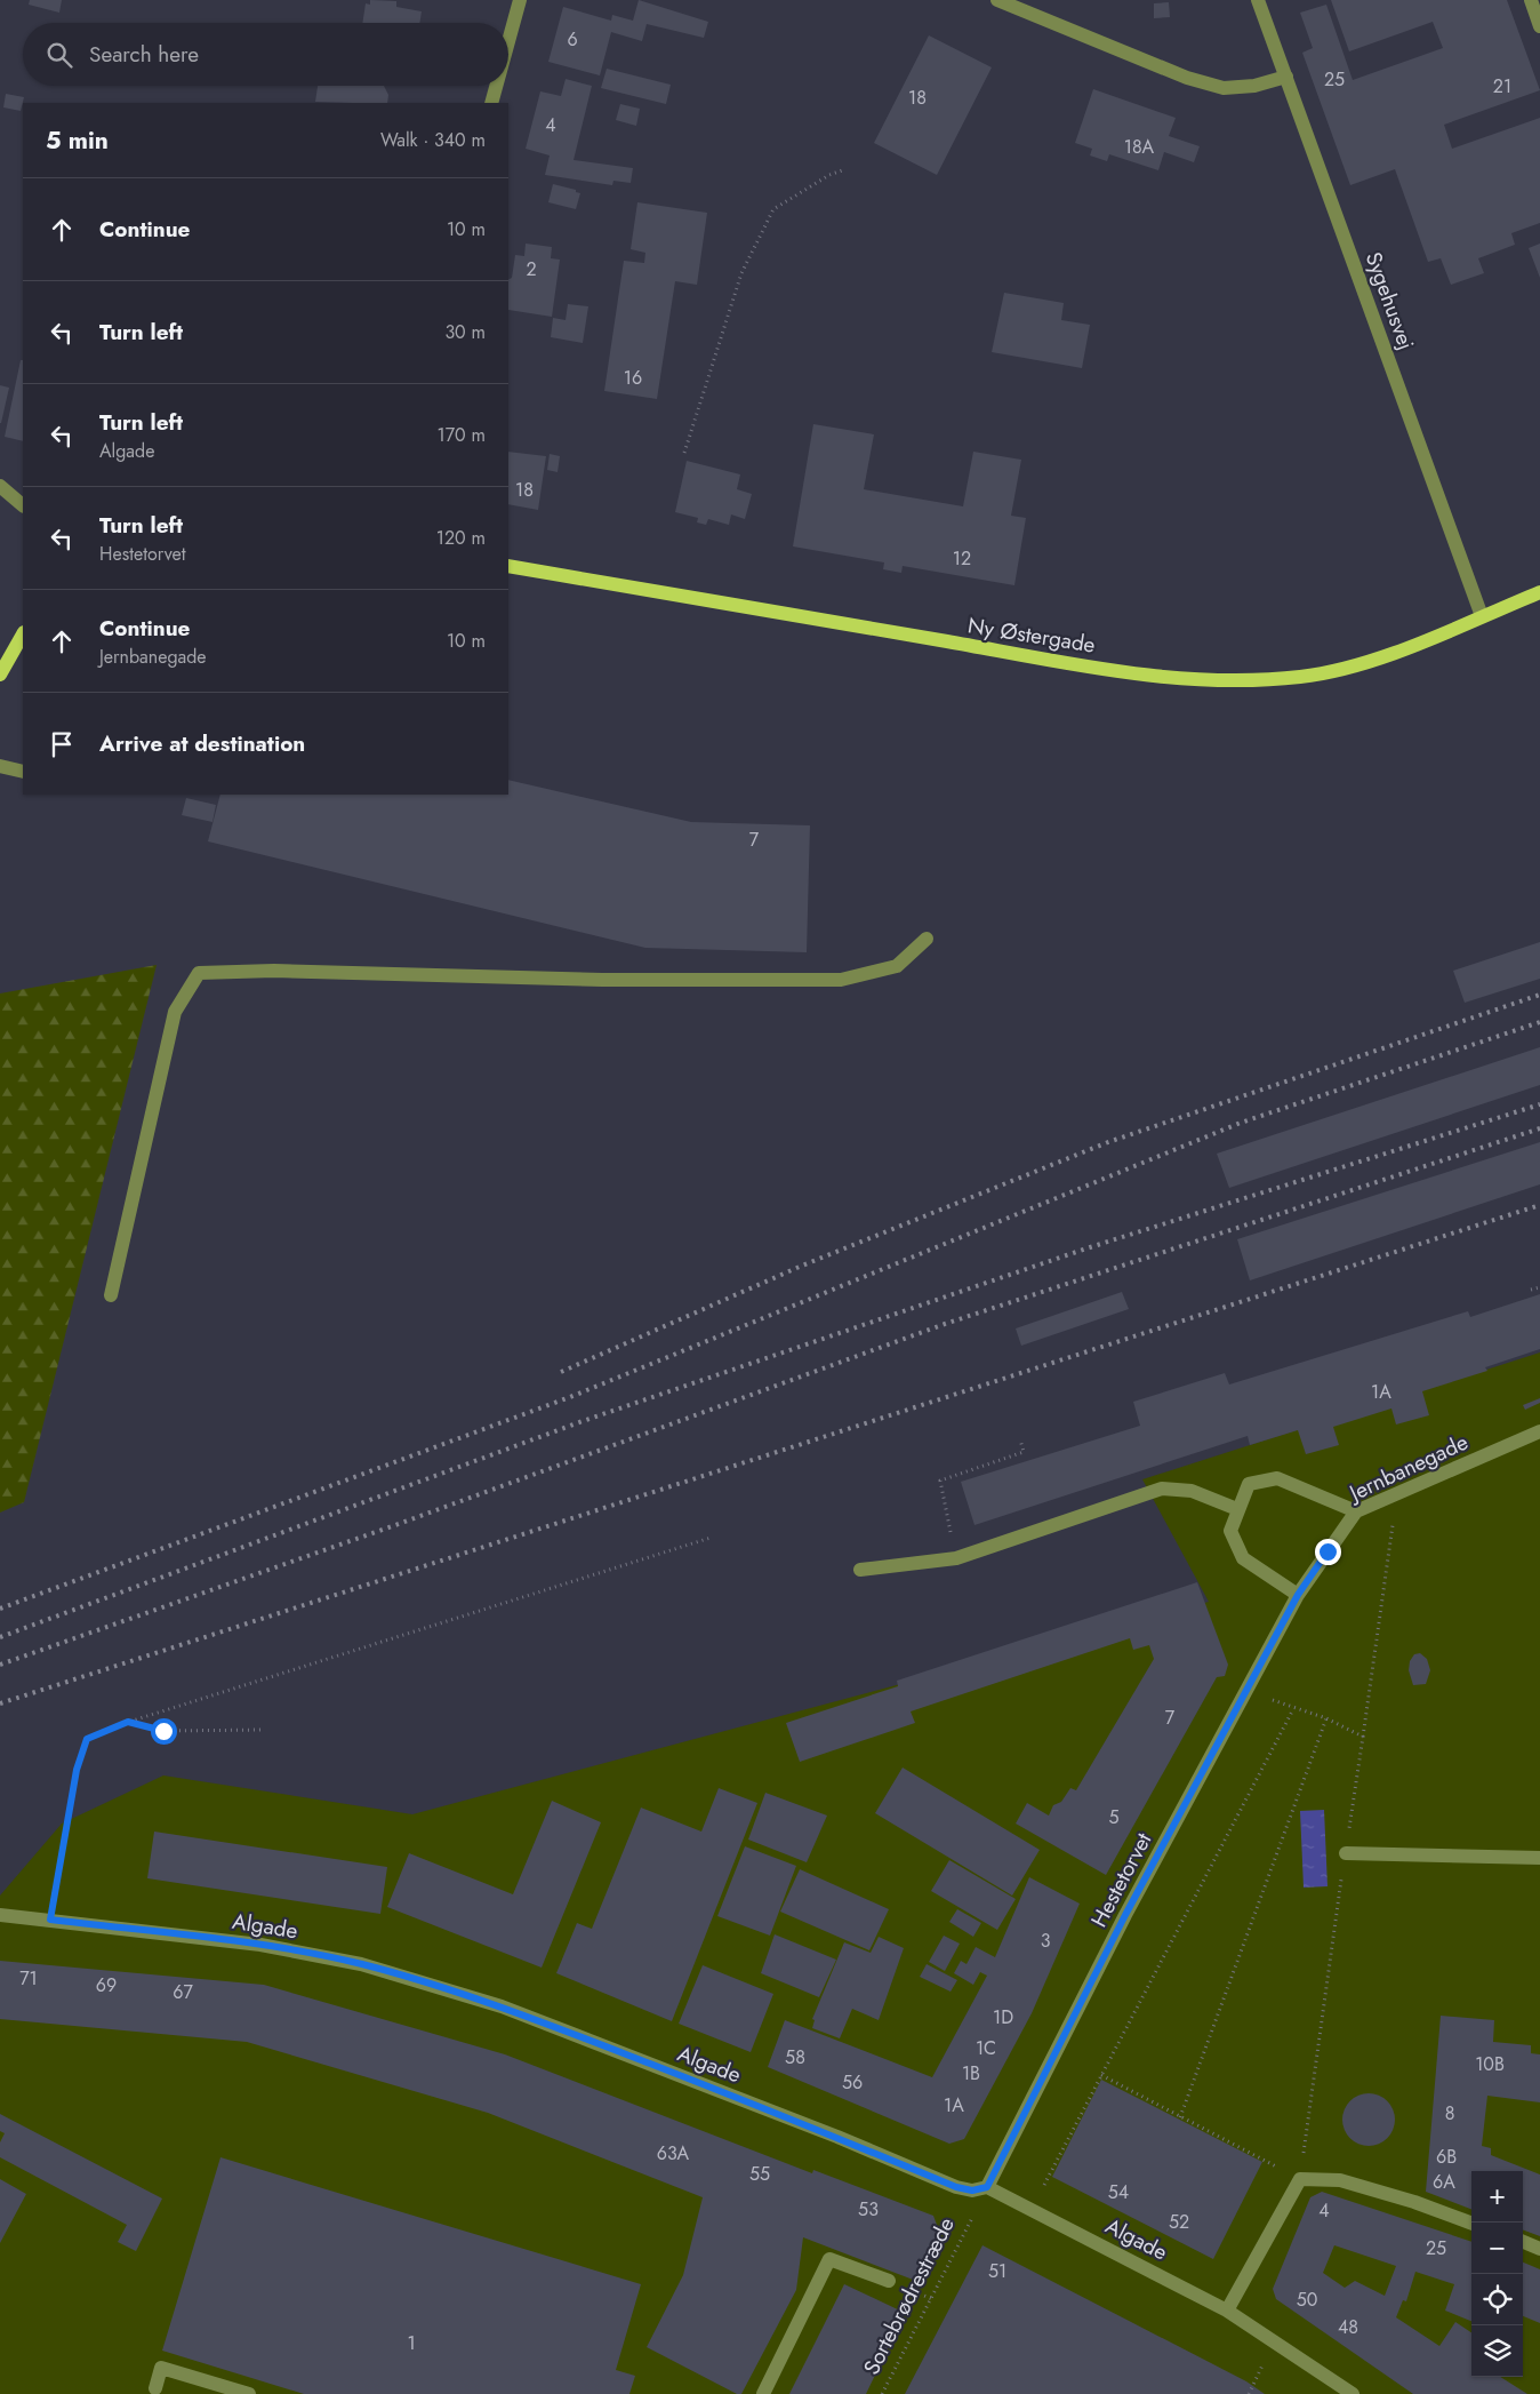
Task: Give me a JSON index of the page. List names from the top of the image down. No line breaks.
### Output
{"streets":{"main road":["Ny Østergade"],"street":["Sygehusvej","Jernbanegade","Hestetorvet","Algade","Sortebrødrestræde"]},"crossings":[["Sygehusvej","Ny Østergade"],["Jernbanegade","Hestetorvet"],["Hestetorvet","Algade"],["Hestetorvet","Sortebrødrestræde"],["Algade","Sortebrødrestræde"]],"house_numbers":["6","25","21","18","4","18A","2","16","18","12","7","1A","7","5","3","71","69","67","1D","1C","58","10B","1B","56","1A","8","63A","6B","55","6A","54","53","4","52","25","51","50","48","1"],"page":{"search":"Search here","heading":["5 min","Walk · 340 m"],"list":[["Continue","10 m"],["Turn left","30 m"],["Turn left","Algade","170 m"],["Turn left","Hestetorvet","120 m"],["Continue","Jernbanegade","10 m"],"Arrive at destination"],"map_buttons":["+","−"]}}
